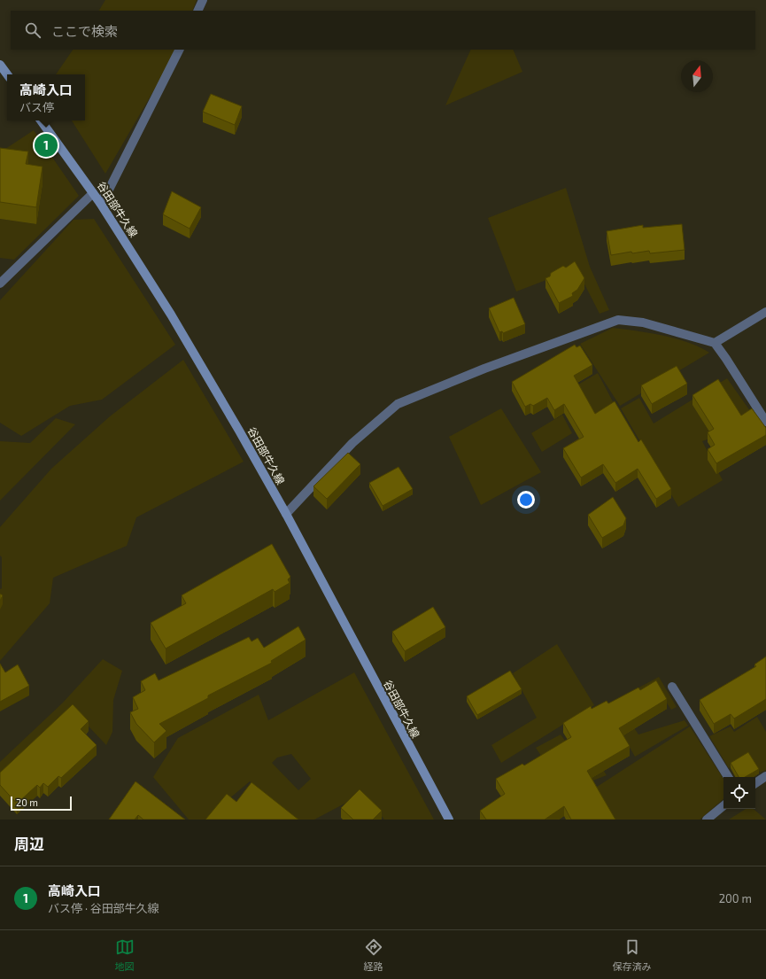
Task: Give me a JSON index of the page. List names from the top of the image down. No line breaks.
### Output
{"streets":{"main road":["谷田部牛久線"]},"scale_bar":"20 m","north":"top","page":{"search":"ここで検索","popup":["高崎入口","バス停"],"pins":"1","scale":"20 m","heading":"周辺","list":[{"mark":"1","name":"高崎入口","note":"バス停 · 谷田部牛久線","value":"200 m"}],"nav":["地図","経路","保存済み"]}}
